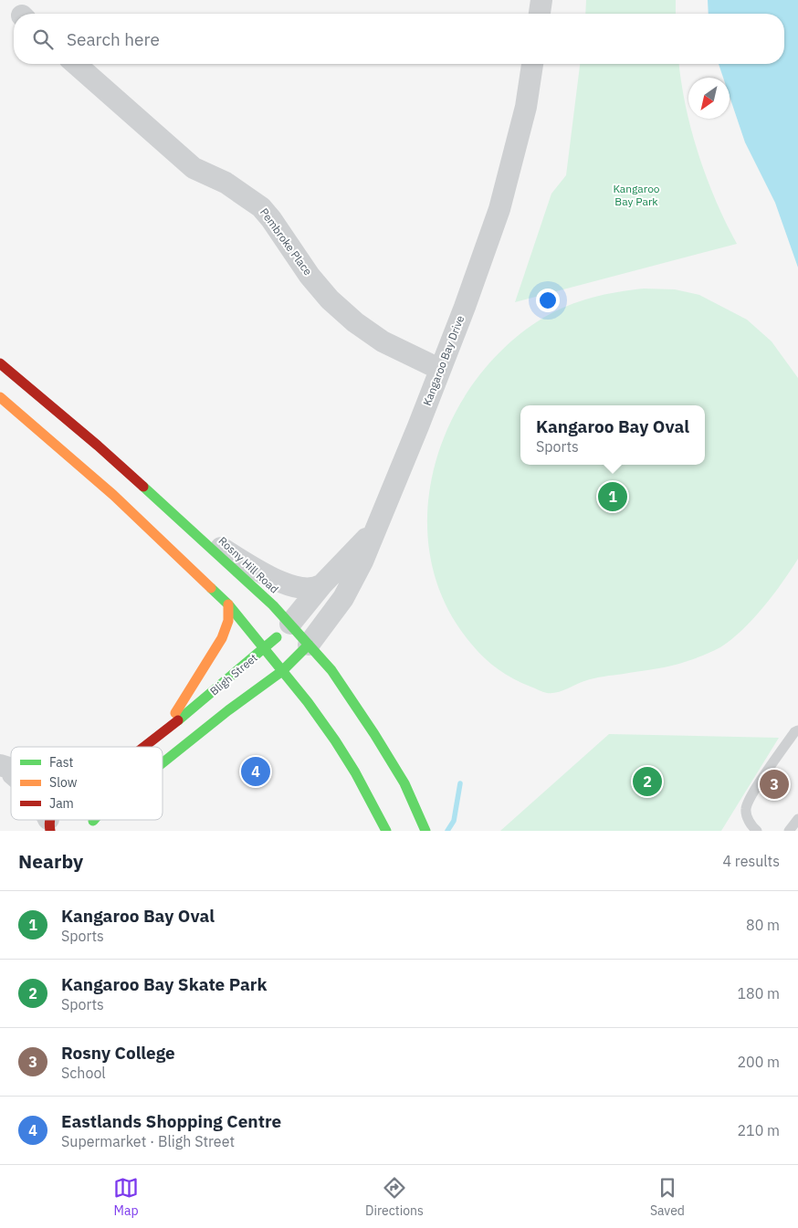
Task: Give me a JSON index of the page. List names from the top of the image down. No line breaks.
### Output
{"streets":{"main road":["Rosny Hill Road","Bligh Street"],"street":["Pembroke Place","Kangaroo Bay Drive"]},"crossings":[["Pembroke Place","Kangaroo Bay Drive"],["Kangaroo Bay Drive","Rosny Hill Road"],["Kangaroo Bay Drive","Bligh Street"],["Rosny Hill Road","Bligh Street"]],"parks":["Kangaroo Bay Park"],"legend":["Fast","Slow","Jam"],"north":"bottom left","page":{"search":"Search here","popup":["Kangaroo Bay Oval","Sports"],"pins":["1","4","2","3"],"heading":["Nearby","4 results"],"list":[{"mark":"1","name":"Kangaroo Bay Oval","note":"Sports","value":"80 m"},{"mark":"2","name":"Kangaroo Bay Skate Park","note":"Sports","value":"180 m"},{"mark":"3","name":"Rosny College","note":"School","value":"200 m"},{"mark":"4","name":"Eastlands Shopping Centre","note":"Supermarket · Bligh Street","value":"210 m"}],"nav":["Map","Directions","Saved"]}}
